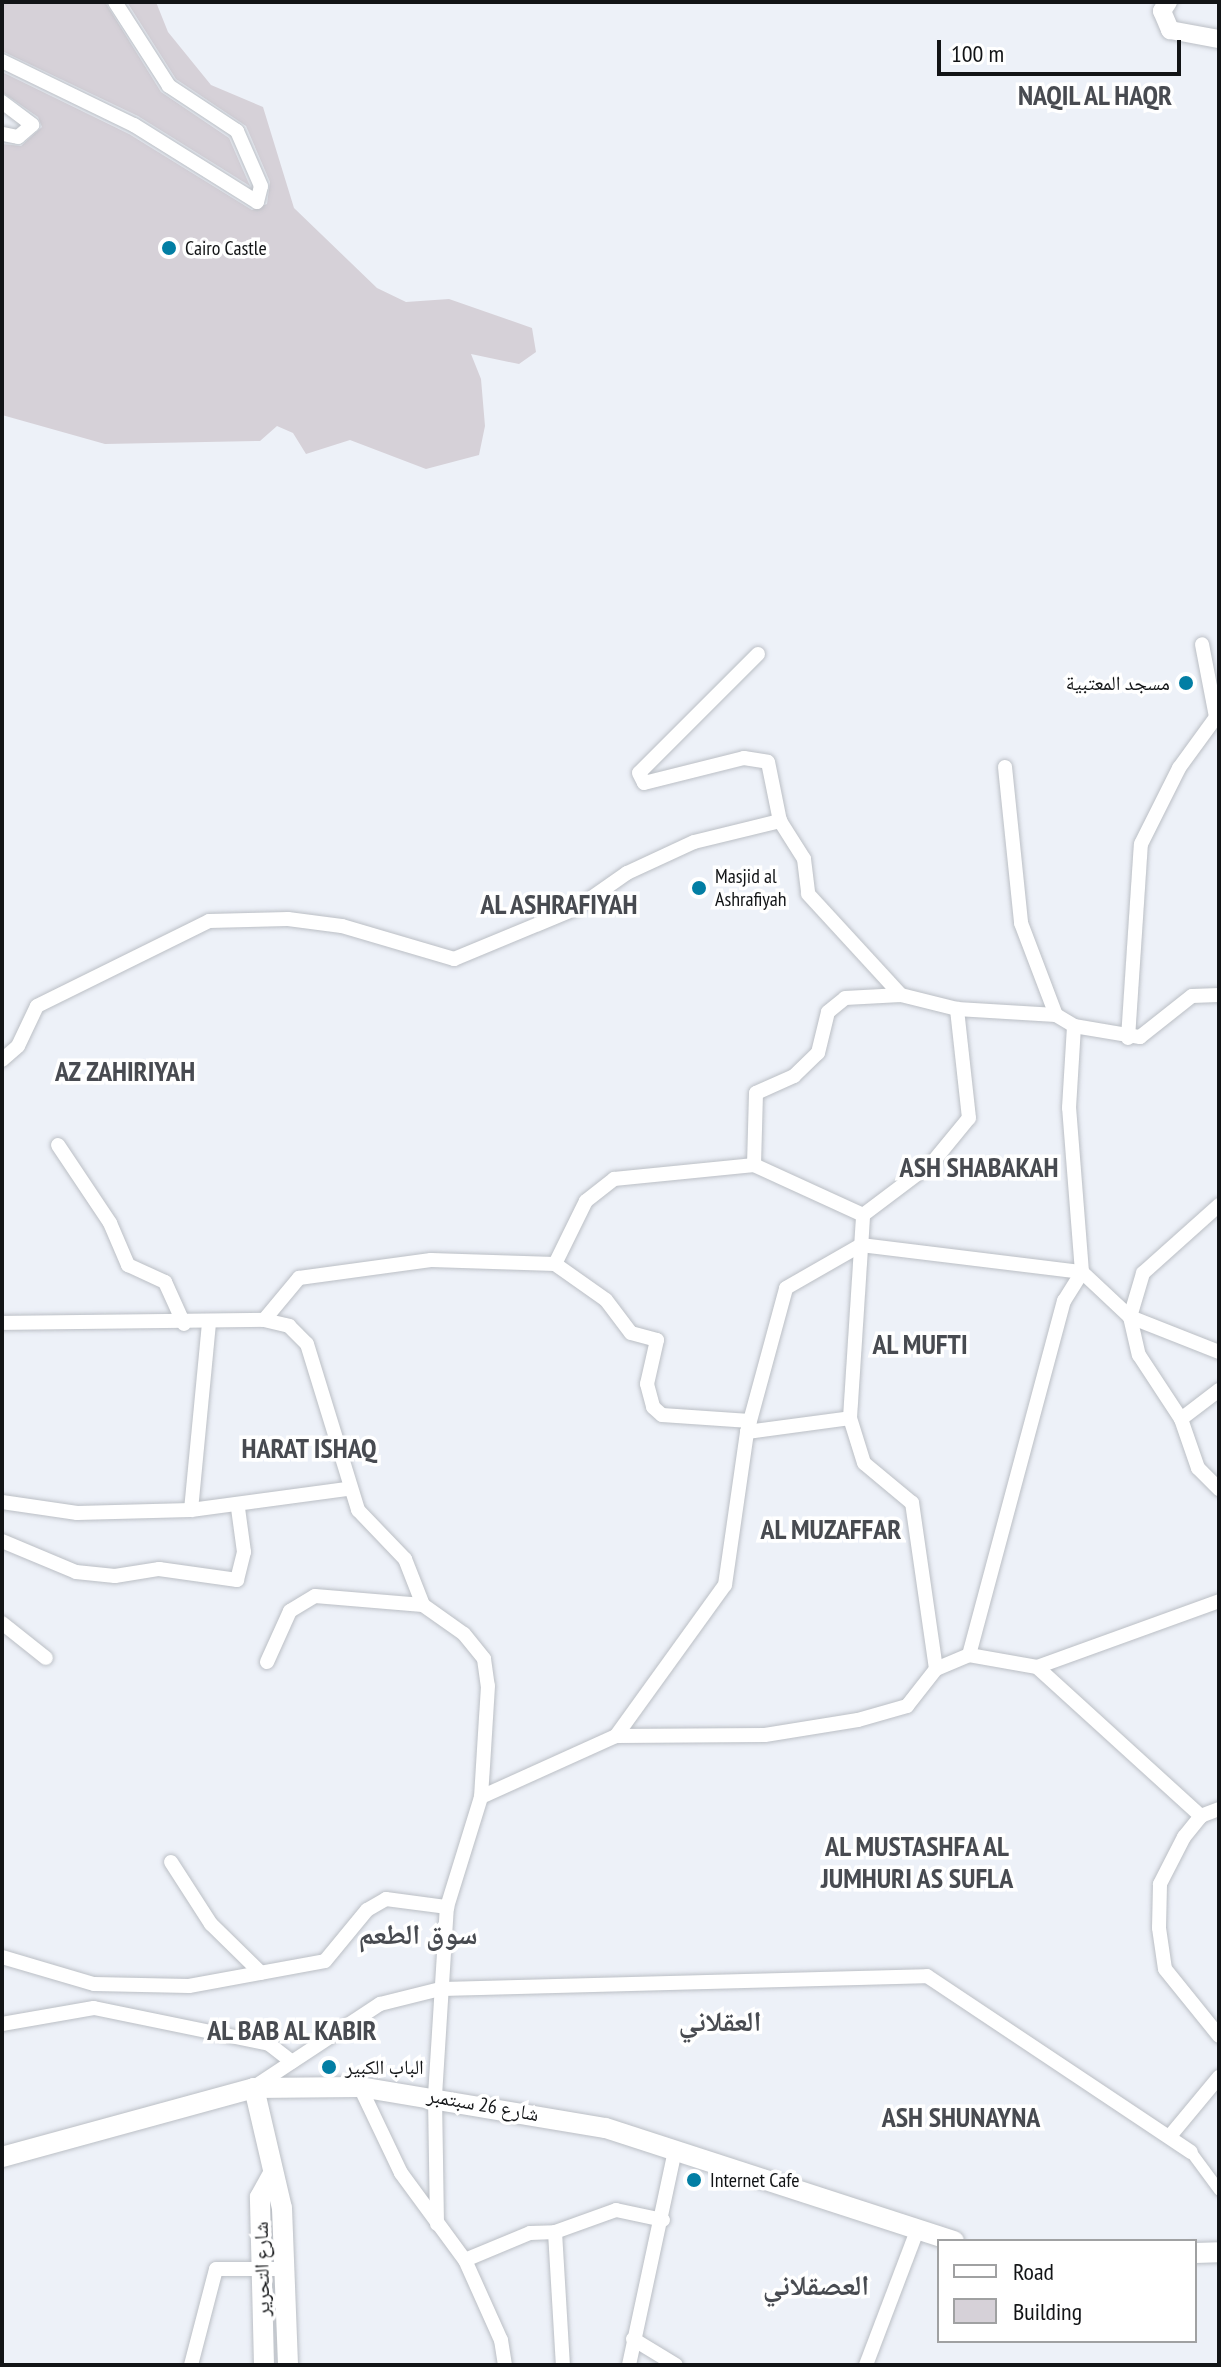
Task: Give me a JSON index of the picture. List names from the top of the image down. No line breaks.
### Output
{"streets":{"main road":["شارع 26 سبتمبر","شارع التحرير"]},"crossings":[["شارع 26 سبتمبر","شارع التحرير"]],"districts":["NAQIL AL HAQR","AL ASHRAFIYAH","AZ ZAHIRIYAH","ASH SHABAKAH","AL MUFTI","HARAT ISHAQ","AL MUZAFFAR","AL MUSTASHFA AL JUMHURI AS SUFLA","سوق الطعم","العقلاني","AL BAB AL KABIR","ASH SHUNAYNA","العصقلاني"],"places":["Cairo Castle","مسجد المعتبية","Masjid al Ashrafiyah","الباب الكبير","Internet Cafe"],"legend":["Road","Building"],"scale_bar":"100 m"}
